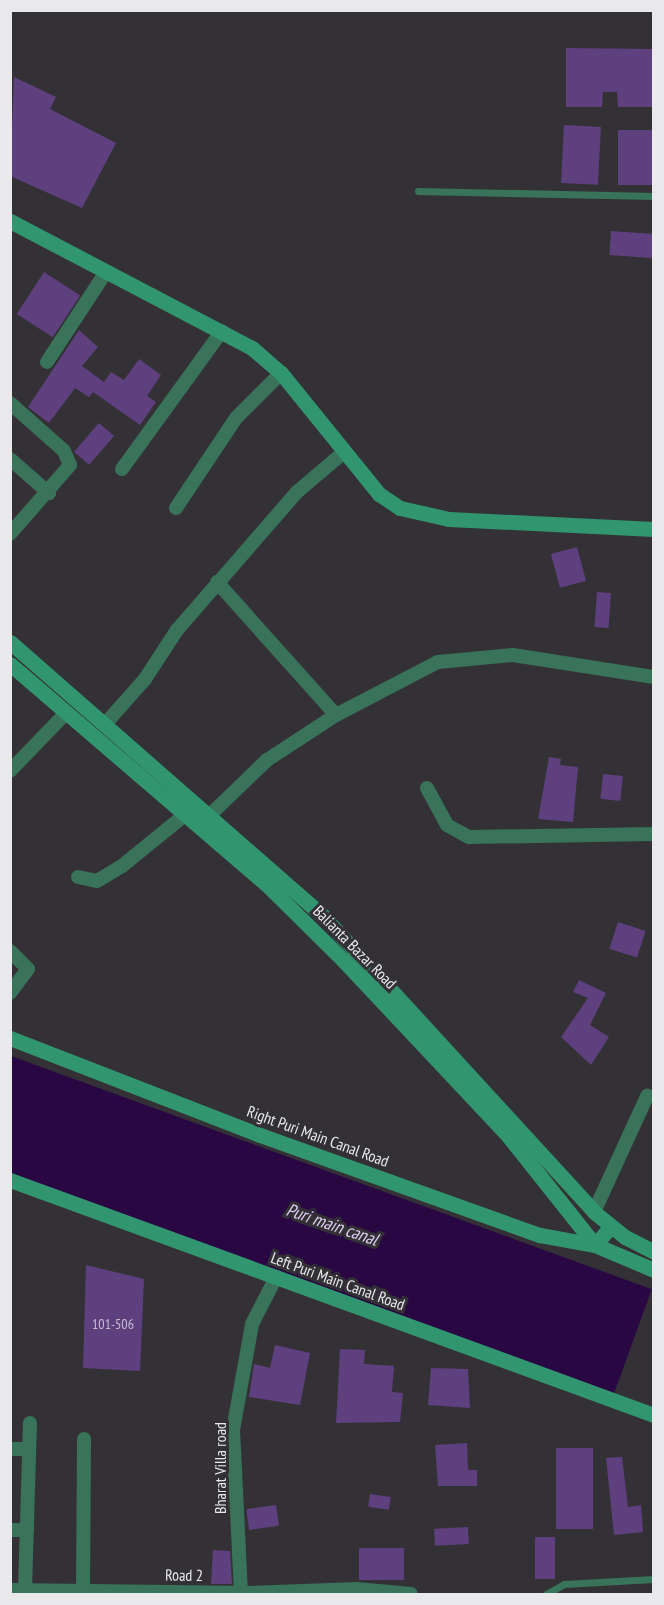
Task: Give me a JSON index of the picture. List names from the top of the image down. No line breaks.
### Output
{"streets":{"street":["Balianta Bazar Road","Right Puri Main Canal Road","Left Puri Main Canal Road","Bharat Villa road","Road 2"]},"crossings":[["Balianta Bazar Road","Right Puri Main Canal Road"],["Left Puri Main Canal Road","Bharat Villa road"],["Bharat Villa road","Road 2"]],"water":["Puri main canal"],"house_numbers":["101-506"]}
